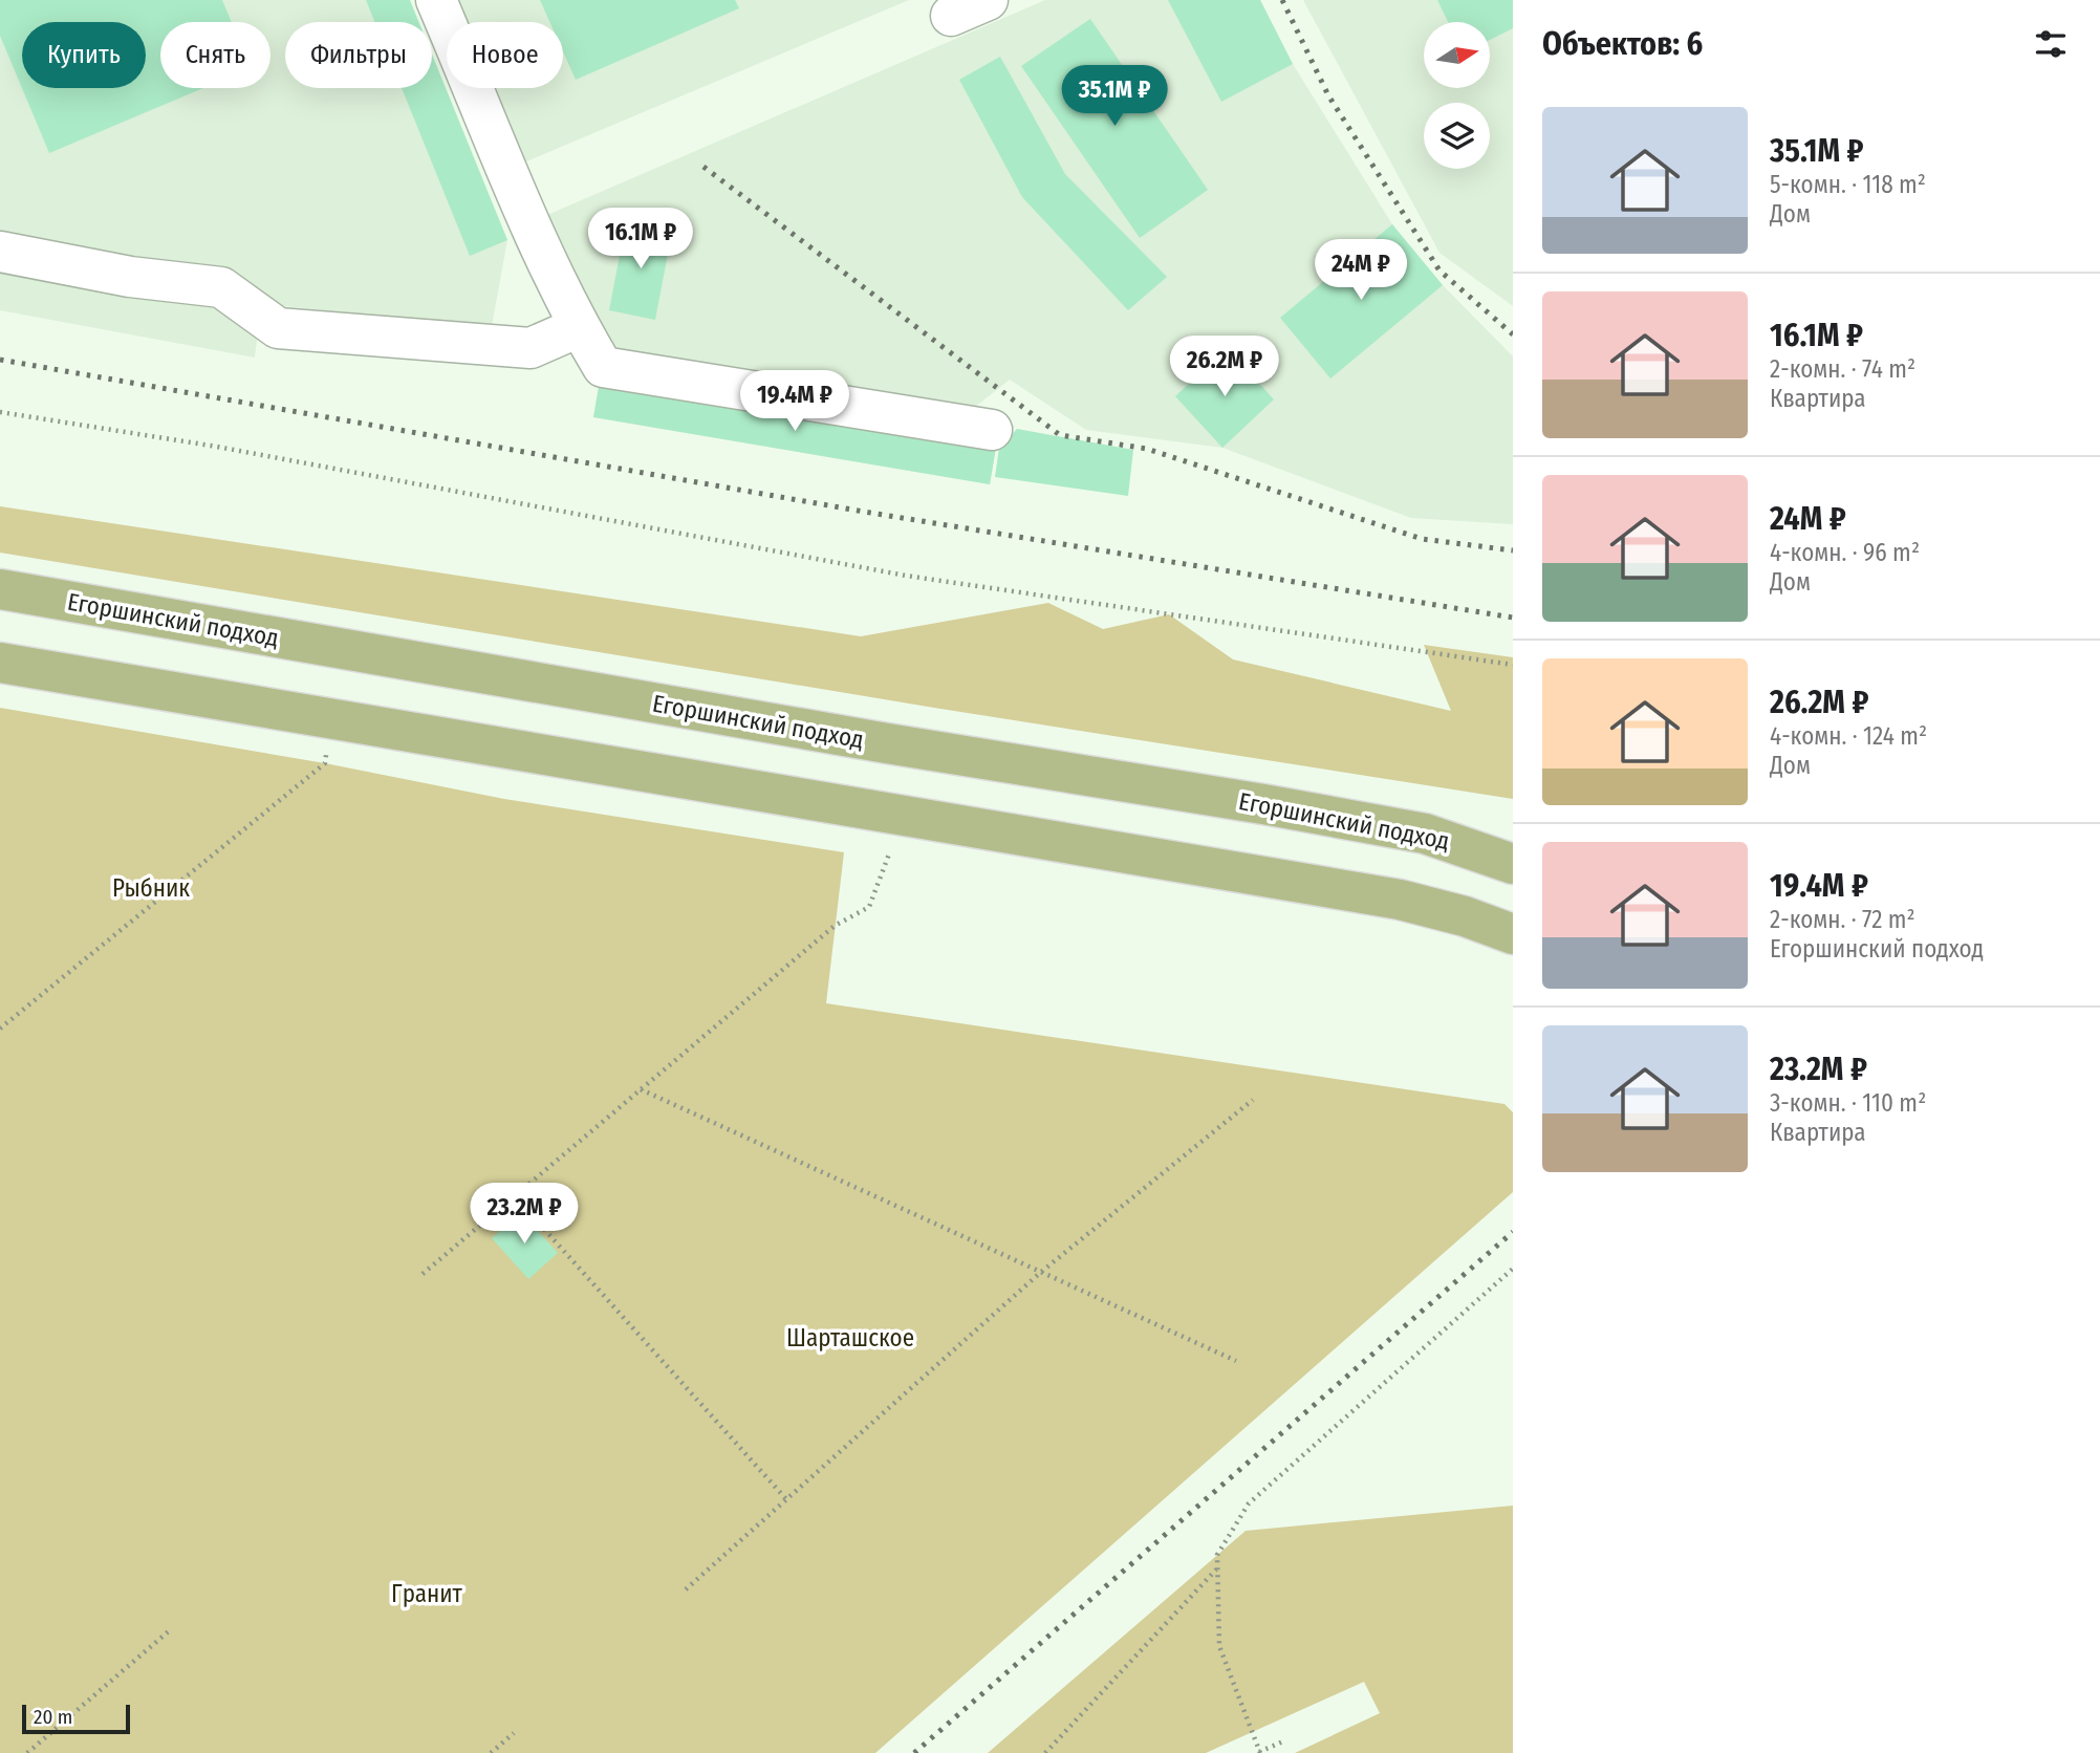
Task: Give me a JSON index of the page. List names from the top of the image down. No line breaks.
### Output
{"streets":{"main road":["Егоршинский подход"]},"parks":["Рыбник","Шарташское","Гранит"],"scale_bar":"20 m","north":"right","page":{"heading":"Объектов: 6","chip":["Купить","Снять","Фильтры","Новое"],"price":["35.1M ₽","16.1M ₽","24M ₽","26.2M ₽","19.4M ₽","23.2M ₽"],"list":[{"name":"35.1M ₽","note":"5-комн. · 118 m² · Дом"},{"name":"16.1M ₽","note":"2-комн. · 74 m² · Квартира"},{"name":"24M ₽","note":"4-комн. · 96 m² · Дом"},{"name":"26.2M ₽","note":"4-комн. · 124 m² · Дом"},{"name":"19.4M ₽","note":"2-комн. · 72 m² · Егоршинский подход"},{"name":"23.2M ₽","note":"3-комн. · 110 m² · Квартира"}],"scale":"20 m"}}
